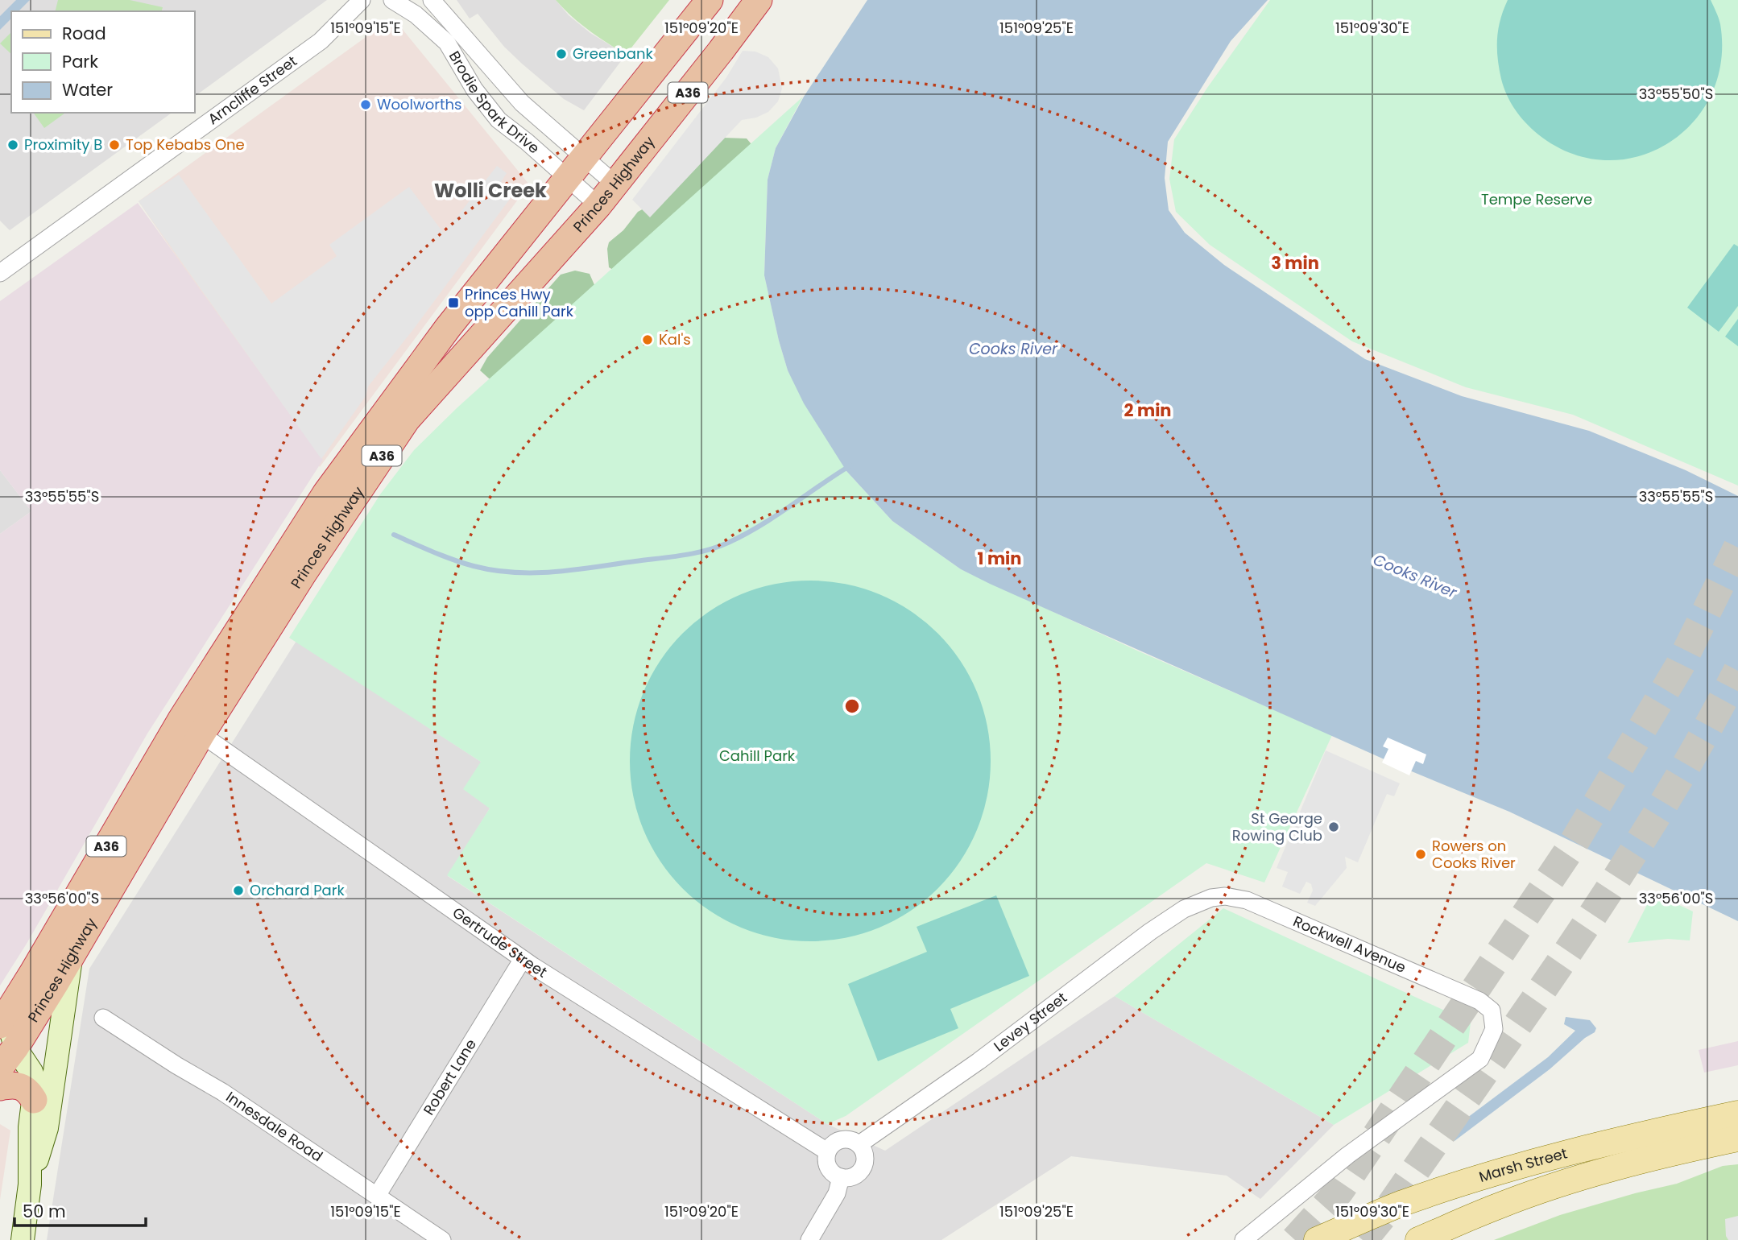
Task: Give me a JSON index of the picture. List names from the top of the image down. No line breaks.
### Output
{"streets":{"highway":["A36","Princes Highway"],"main road":["Marsh Street"],"street":["Arncliffe Street","Brodie Spark Drive","Gertrude Street","Rockwell Avenue","Levey Street","Robert Lane","Innesdale Road"]},"crossings":[["Brodie Spark Drive","Princes Highway"],["Princes Highway","Gertrude Street"],["Gertrude Street","Levey Street"],["Gertrude Street","Robert Lane"],["Rockwell Avenue","Levey Street"],["Robert Lane","Innesdale Road"]],"districts":["Wolli Creek"],"water":["Cooks River"],"parks":["Tempe Reserve","Cahill Park"],"places":{"other":["Greenbank","Woolworths","Proximity B","Top Kebabs One","Kal's","St George Rowing Club","Rowers on Cooks River","Orchard Park"],"transit":["Princes Hwy opp Cahill Park"]},"legend":["Road","Park","Water"],"scale_bar":"50 m","coordinates":["151°09'15\"E","151°09'20\"E","151°09'25\"E","151°09'30\"E","33°55'50\"S","33°55'55\"S","33°56'00\"S"],"rings":["3 min","2 min","1 min"]}
